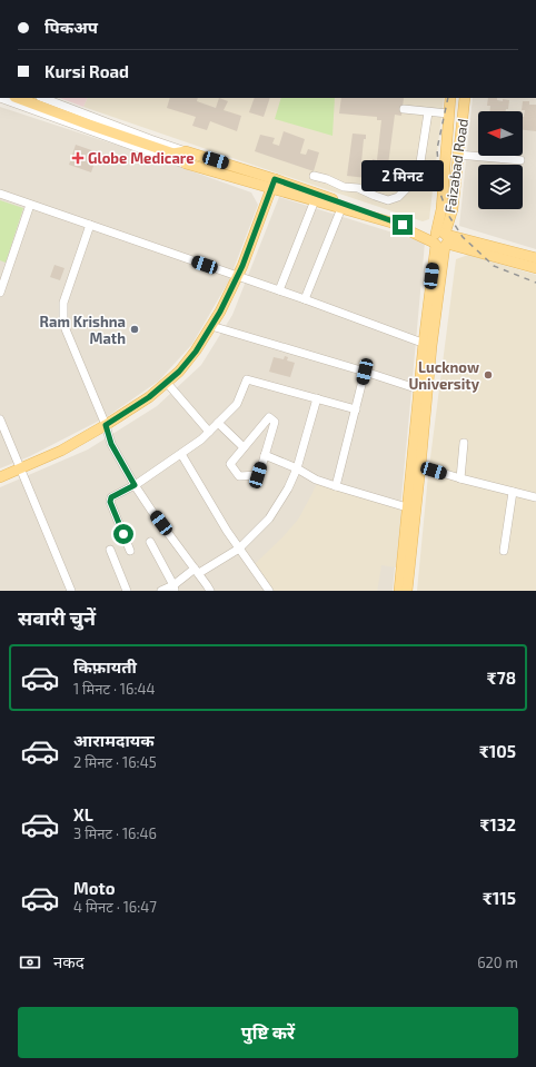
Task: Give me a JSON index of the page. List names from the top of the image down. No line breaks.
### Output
{"streets":{"main road":["Faizabad Road"]},"places":{"health":["Globe Medicare"],"other":["Ram Krishna Math","Lucknow University"]},"north":"left","page":{"banner":["पिकअप","Kursi Road"],"bubble":"2 मिनट","heading":"सवारी चुनें","list":[{"name":"किफ़ायती","note":"1 मिनट · 16:44","value":"₹78"},{"name":"आरामदायक","note":"2 मिनट · 16:45","value":"₹105"},{"name":"XL","note":"3 मिनट · 16:46","value":"₹132"},{"name":"Moto","note":"4 मिनट · 16:47","value":"₹115"}],"pay":["नकद","620 m"],"buttons":"पुष्टि करें"}}
